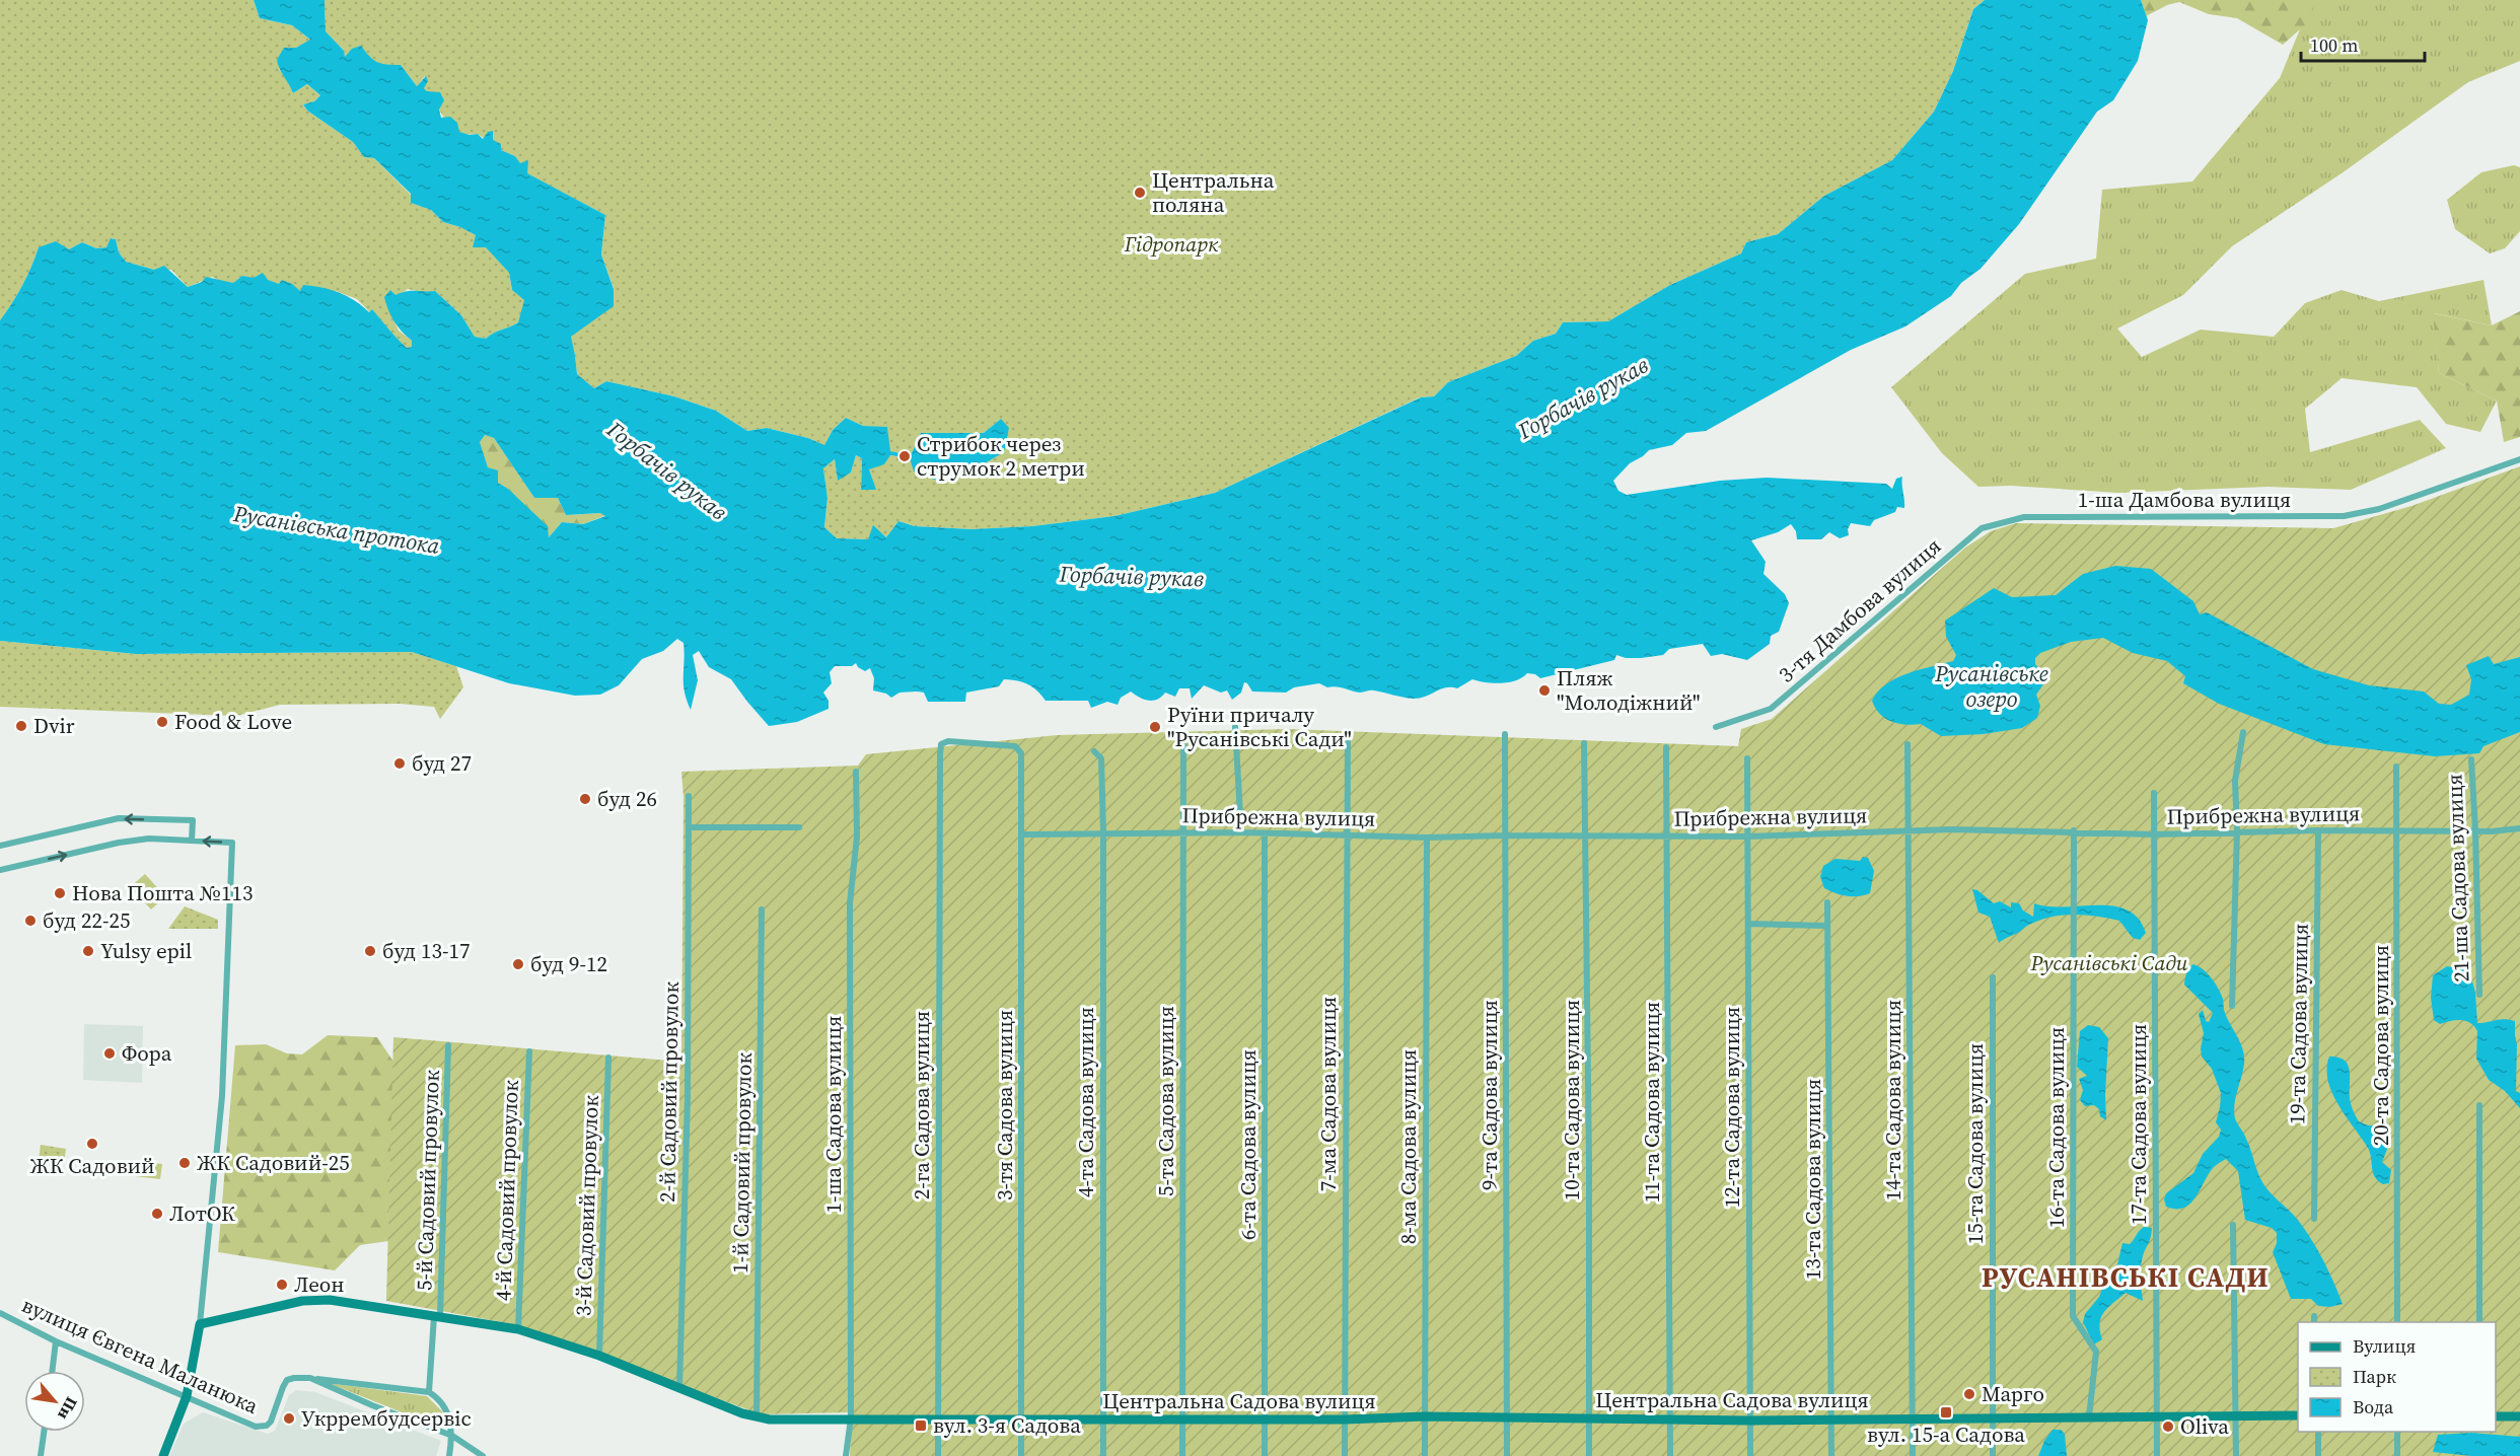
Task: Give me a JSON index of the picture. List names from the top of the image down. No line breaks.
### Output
{"streets":{"main road":["Центральна Садова вулиця"],"street":["1-ша Дамбова вулиця","3-тя Дамбова вулиця","Прибрежна вулиця","21-ша Садова вулиця","19-та Садова вулиця","20-та Садова вулиця","2-й Садовий провулок","7-ма Садова вулиця","9-та Садова вулиця","10-та Садова вулиця","14-та Садова вулиця","5-та Садова вулиця","4-та Садова вулиця","11-та Садова вулиця","2-га Садова вулиця","3-тя Садова вулиця","12-та Садова вулиця","1-ша Садова вулиця","17-та Садова вулиця","16-та Садова вулиця","15-та Садова вулиця","6-та Садова вулиця","8-ма Садова вулиця","1-й Садовий провулок","13-та Садова вулиця","5-й Садовий провулок","4-й Садовий провулок","3-й Садовий провулок","вулиця Євгена Маланюка"]},"crossings":[["1-ша Дамбова вулиця","3-тя Дамбова вулиця"],["Прибрежна вулиця","21-ша Садова вулиця"],["Прибрежна вулиця","19-та Садова вулиця"],["Прибрежна вулиця","20-та Садова вулиця"],["Прибрежна вулиця","7-ма Садова вулиця"],["Прибрежна вулиця","9-та Садова вулиця"],["Прибрежна вулиця","10-та Садова вулиця"],["Прибрежна вулиця","14-та Садова вулиця"],["Прибрежна вулиця","5-та Садова вулиця"],["Прибрежна вулиця","4-та Садова вулиця"],["Прибрежна вулиця","11-та Садова вулиця"],["Прибрежна вулиця","3-тя Садова вулиця"],["Прибрежна вулиця","12-та Садова вулиця"],["Прибрежна вулиця","17-та Садова вулиця"],["Прибрежна вулиця","16-та Садова вулиця"],["Прибрежна вулиця","6-та Садова вулиця"],["Прибрежна вулиця","8-ма Садова вулиця"],["2-й Садовий провулок","Центральна Садова вулиця"],["7-ма Садова вулиця","Центральна Садова вулиця"],["9-та Садова вулиця","Центральна Садова вулиця"],["10-та Садова вулиця","Центральна Садова вулиця"],["14-та Садова вулиця","Центральна Садова вулиця"],["5-та Садова вулиця","Центральна Садова вулиця"],["4-та Садова вулиця","Центральна Садова вулиця"],["11-та Садова вулиця","Центральна Садова вулиця"],["2-га Садова вулиця","3-тя Садова вулиця"],["2-га Садова вулиця","Центральна Садова вулиця"],["3-тя Садова вулиця","Центральна Садова вулиця"],["12-та Садова вулиця","Центральна Садова вулиця"],["1-ша Садова вулиця","Центральна Садова вулиця"],["17-та Садова вулиця","Центральна Садова вулиця"],["16-та Садова вулиця","Центральна Садова вулиця"],["15-та Садова вулиця","Центральна Садова вулиця"],["6-та Садова вулиця","Центральна Садова вулиця"],["8-ма Садова вулиця","Центральна Садова вулиця"],["1-й Садовий провулок","Центральна Садова вулиця"],["13-та Садова вулиця","Центральна Садова вулиця"],["5-й Садовий провулок","Центральна Садова вулиця"],["4-й Садовий провулок","Центральна Садова вулиця"],["3-й Садовий провулок","Центральна Садова вулиця"]],"districts":["РУСАНІВСЬКІ САДИ"],"water":["Горбачів рукав","Русанівська протока","Русанівське озеро"],"parks":["Гідропарк","Русанівські Сади"],"places":{"other":["Центральна поляна","Стрибок через струмок 2 метри","Пляж \"Молодіжний\"","Food & Love","Dvir","Руїни причалу \"Русанівські Сади\"","буд 27","буд 26","Нова Пошта №113","буд 22-25","Yulsy epil","буд 13-17","буд 9-12","Фора","ЖК Садовий","ЖК Садовий-25","ЛотОК","Леон","Марго","Укррембудсервіс","Oliva"],"transit":["вул. 15-а Садова","вул. 3-я Садова"]},"legend":["Вулиця","Парк","Вода"],"scale_bar":"100 m","north":"bottom right"}
